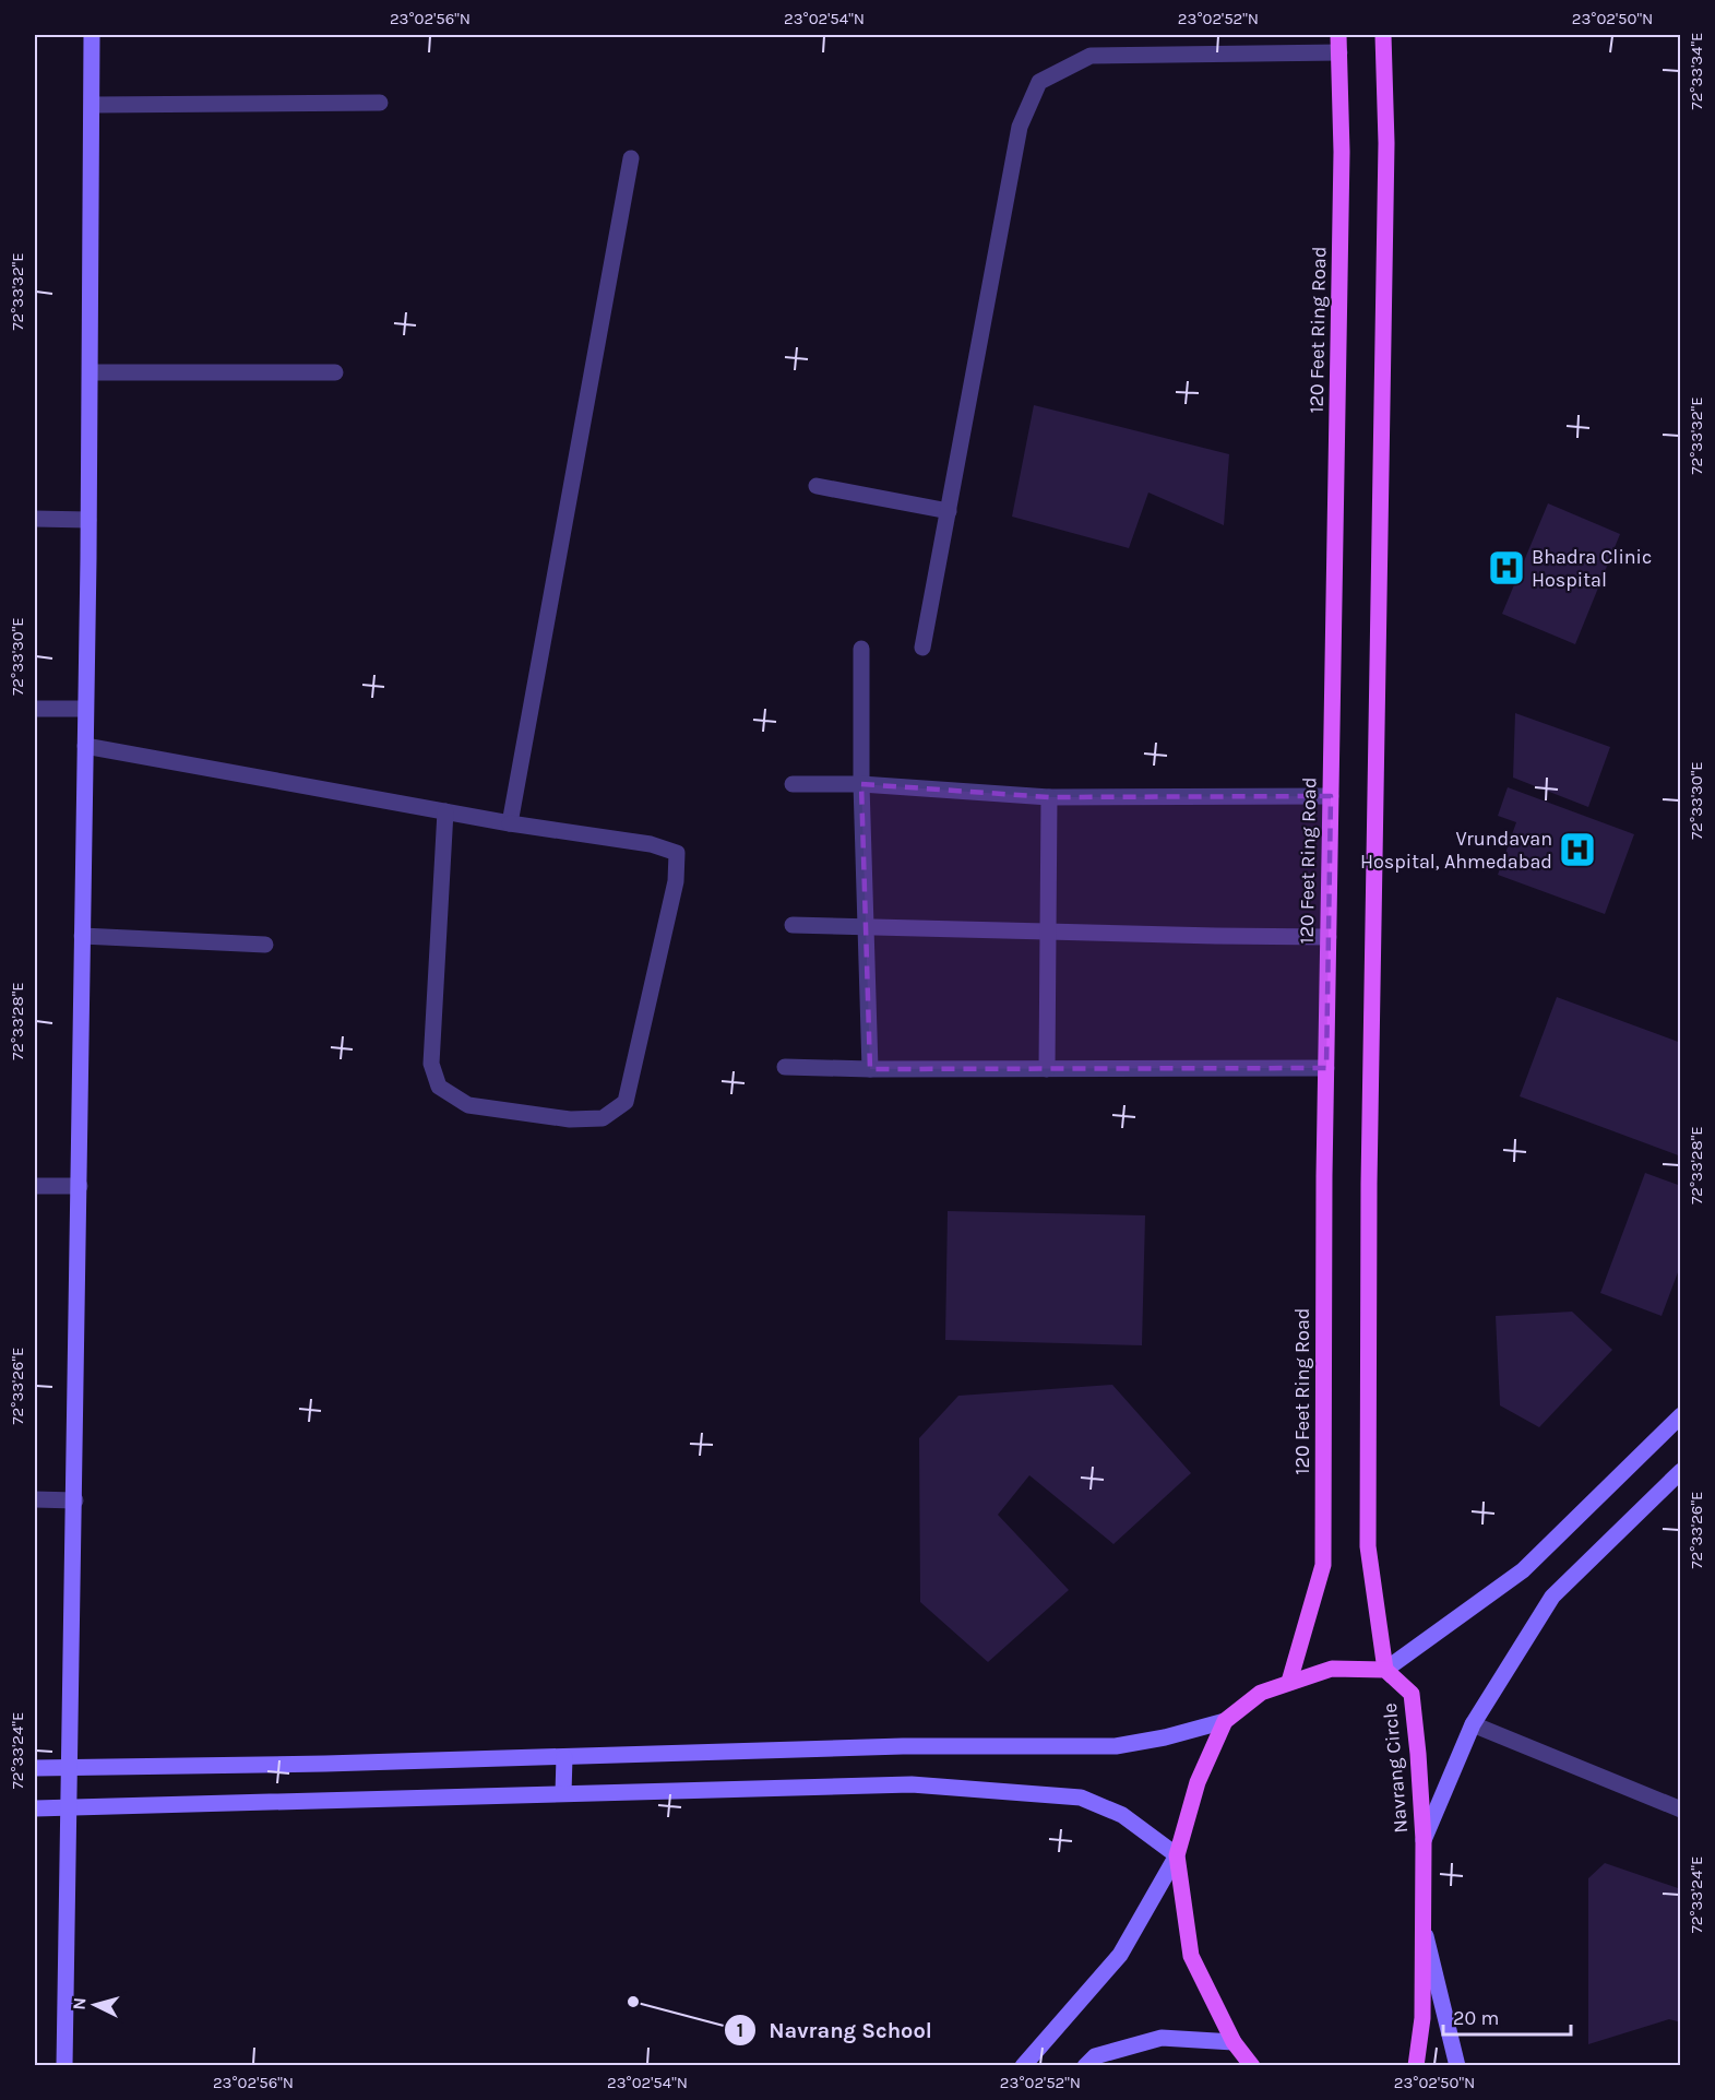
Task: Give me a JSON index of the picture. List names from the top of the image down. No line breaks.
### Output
{"streets":{"main road":["120 Feet Ring Road","Navrang Circle"]},"places":{"hospital":["Bhadra Clinic Hospital","Vrundavan Hospital, Ahmedabad"],"other":["Navrang School"]},"scale_bar":"20 m","north":"left","coordinates":["23°02'56\"N","23°02'54\"N","23°02'52\"N","23°02'50\"N","72°33'34\"E","72°33'32\"E","72°33'30\"E","72°33'28\"E","72°33'26\"E","72°33'24\"E"]}
